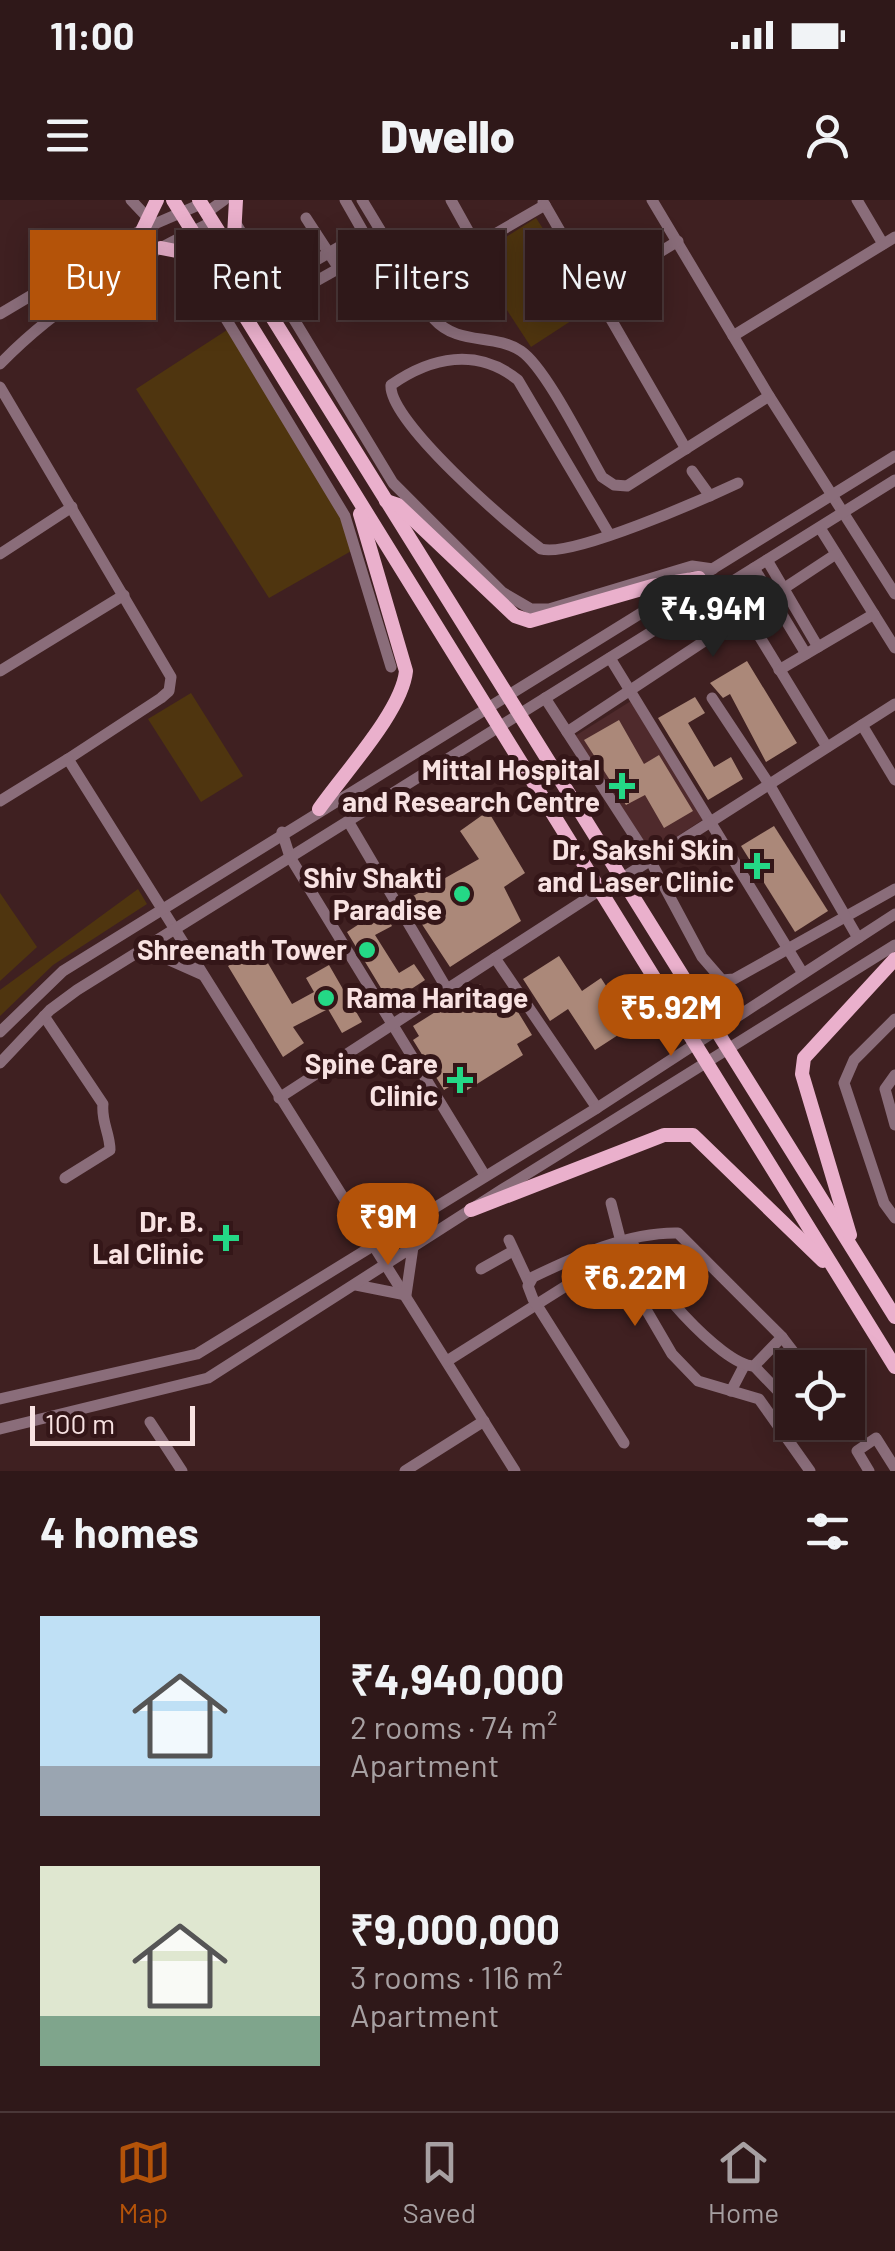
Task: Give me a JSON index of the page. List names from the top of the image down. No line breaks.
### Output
{"places":{"health":["Mittal Hospital and Research Centre","Dr. Sakshi Skin and Laser Clinic","Spine Care Clinic","Dr. B. Lal Clinic"],"other":["Shiv Shakti Paradise","Shreenath Tower","Rama Haritage"]},"scale_bar":"100 m","page":{"status":"11:00","header":"Dwello","chip":["Buy","Rent","Filters","New"],"price":["₹4.94M","₹5.92M","₹9M","₹6.22M"],"scale":"100 m","heading":"4 homes","list":[{"name":"₹4,940,000","note":"2 rooms · 74 m² · Apartment"},{"name":"₹9,000,000","note":"3 rooms · 116 m² · Apartment"}],"tabs":["Map","Saved","Home"]}}
